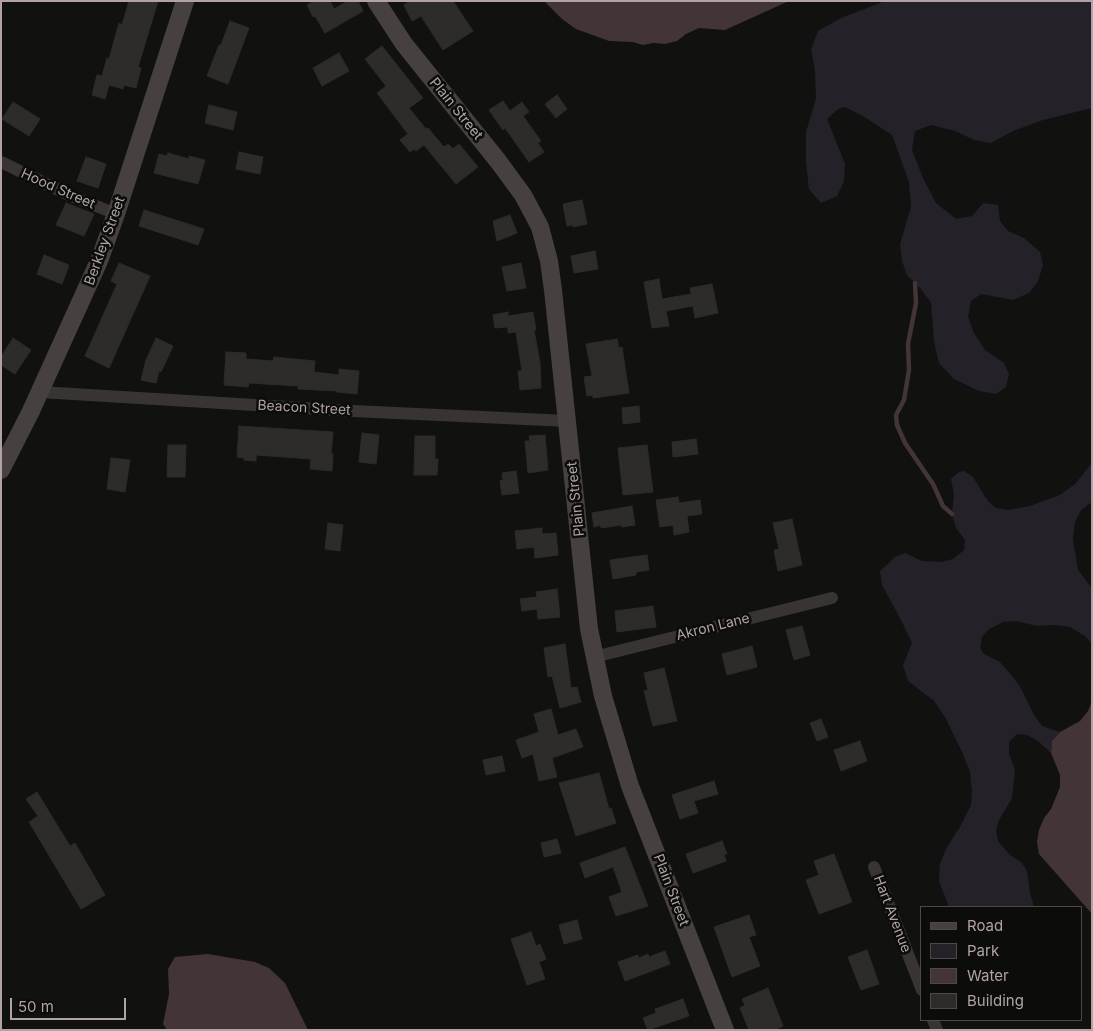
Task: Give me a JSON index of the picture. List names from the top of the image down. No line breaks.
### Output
{"streets":{"main road":["Plain Street","Berkley Street"],"street":["Hood Street","Beacon Street","Akron Lane","Hart Avenue"]},"crossings":[["Plain Street","Beacon Street"],["Plain Street","Akron Lane"],["Hood Street","Berkley Street"],["Berkley Street","Beacon Street"]],"legend":["Road","Park","Water","Building"],"scale_bar":"50 m"}
